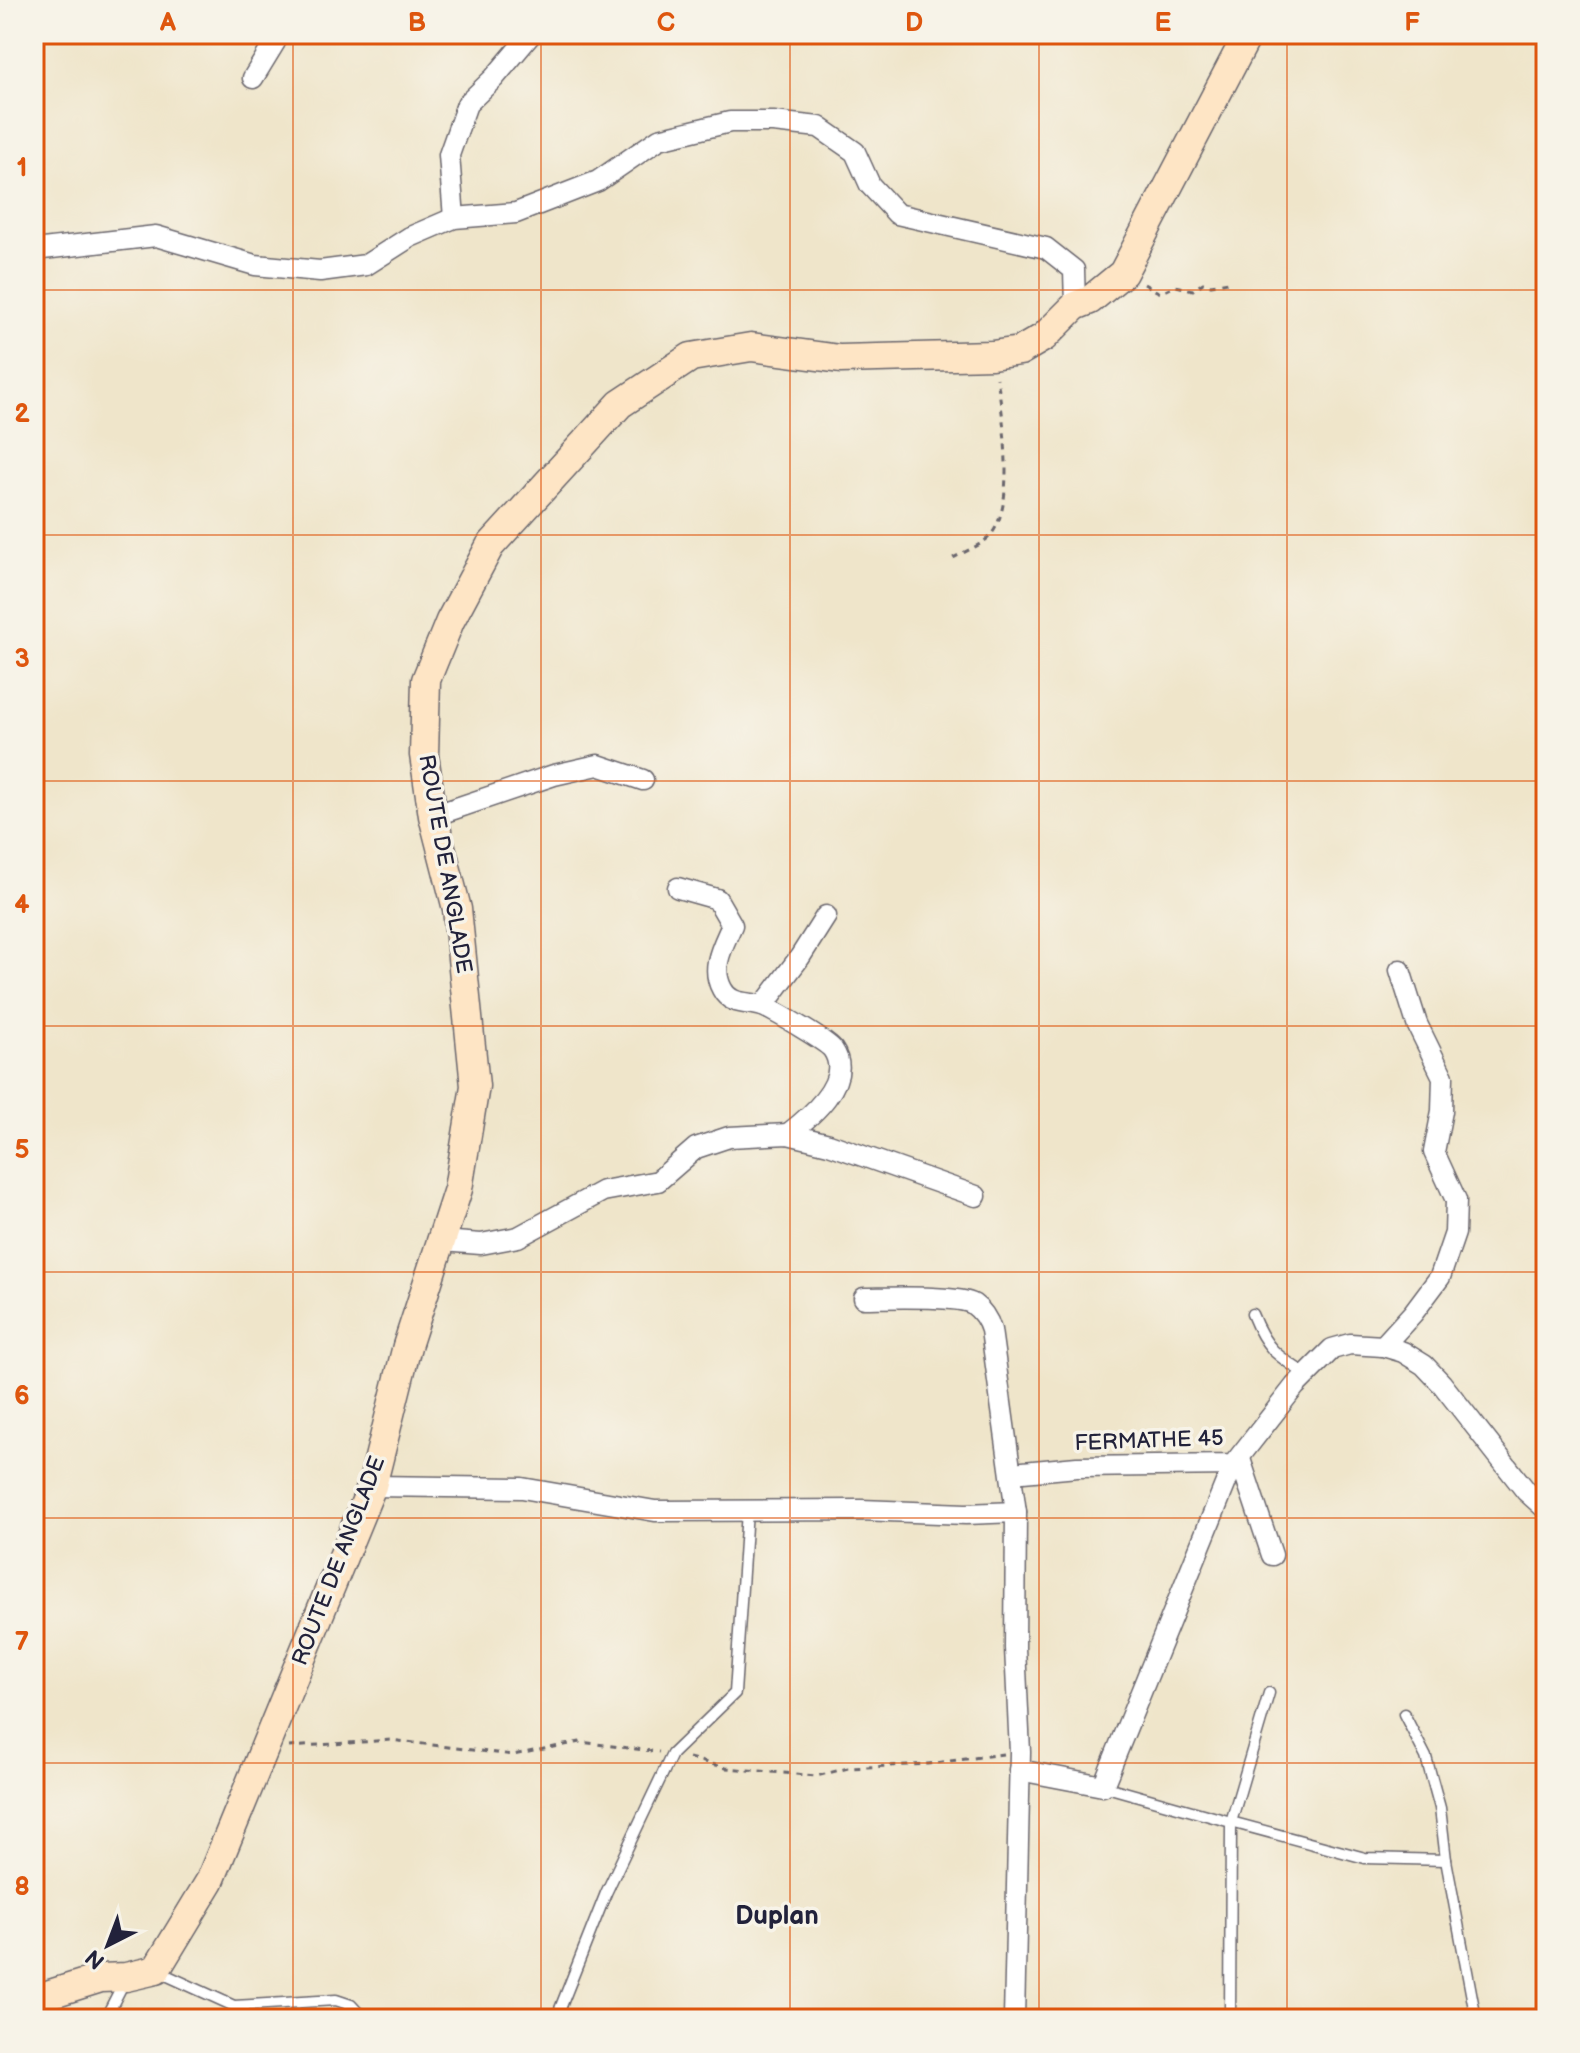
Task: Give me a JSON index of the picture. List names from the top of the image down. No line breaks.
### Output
{"streets":{"street":["ROUTE DE ANGLADE","FERMATHE 45"]},"districts":["Duplan"],"north":"bottom left","grid":{"columns":["A","B","C","D","E","F"],"rows":["1","2","3","4","5","6","7","8"]}}
